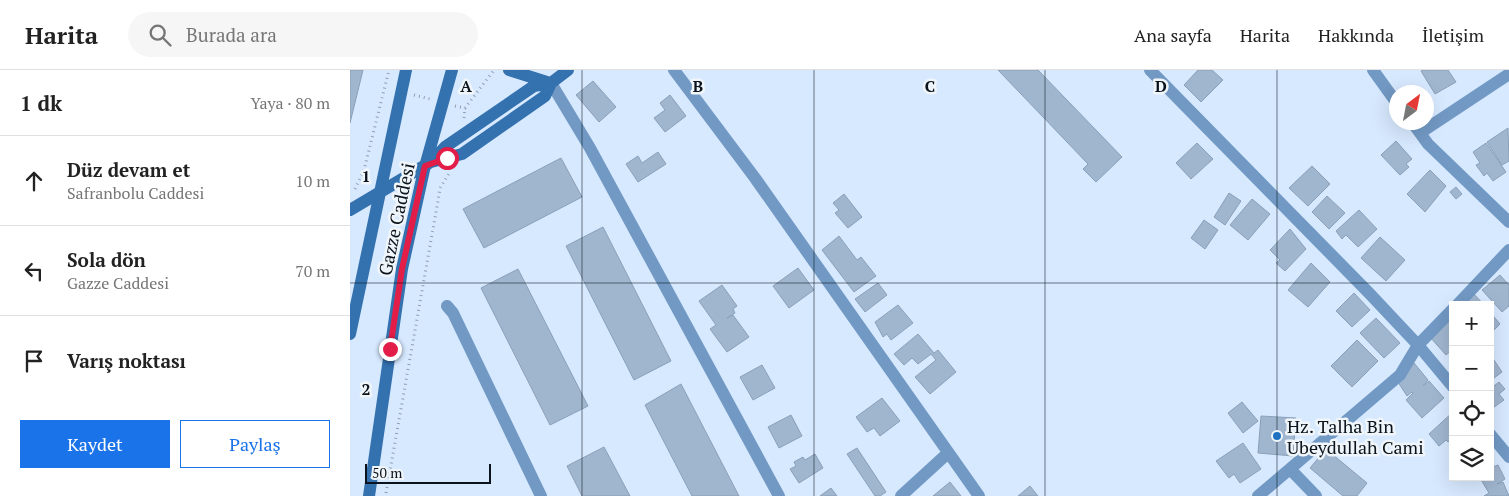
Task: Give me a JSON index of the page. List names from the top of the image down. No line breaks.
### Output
{"streets":{"main road":["Gazze Caddesi"]},"places":["Hz. Talha Bin Ubeydullah Cami"],"scale_bar":"50 m","north":"top right","page":{"header":"Harita","search":"Burada ara","nav":["Ana sayfa","Harita","Hakkında","İletişim"],"heading":["1 dk","Yaya · 80 m"],"list":[["Düz devam et","Safranbolu Caddesi","10 m"],["Sola dön","Gazze Caddesi","70 m"],"Varış noktası"],"map_buttons":["+","−"],"buttons":["Kaydet","Paylaş"],"scale":"50 m"},"grid":{"columns":["A","B","C","D"],"rows":["1","2"]}}
